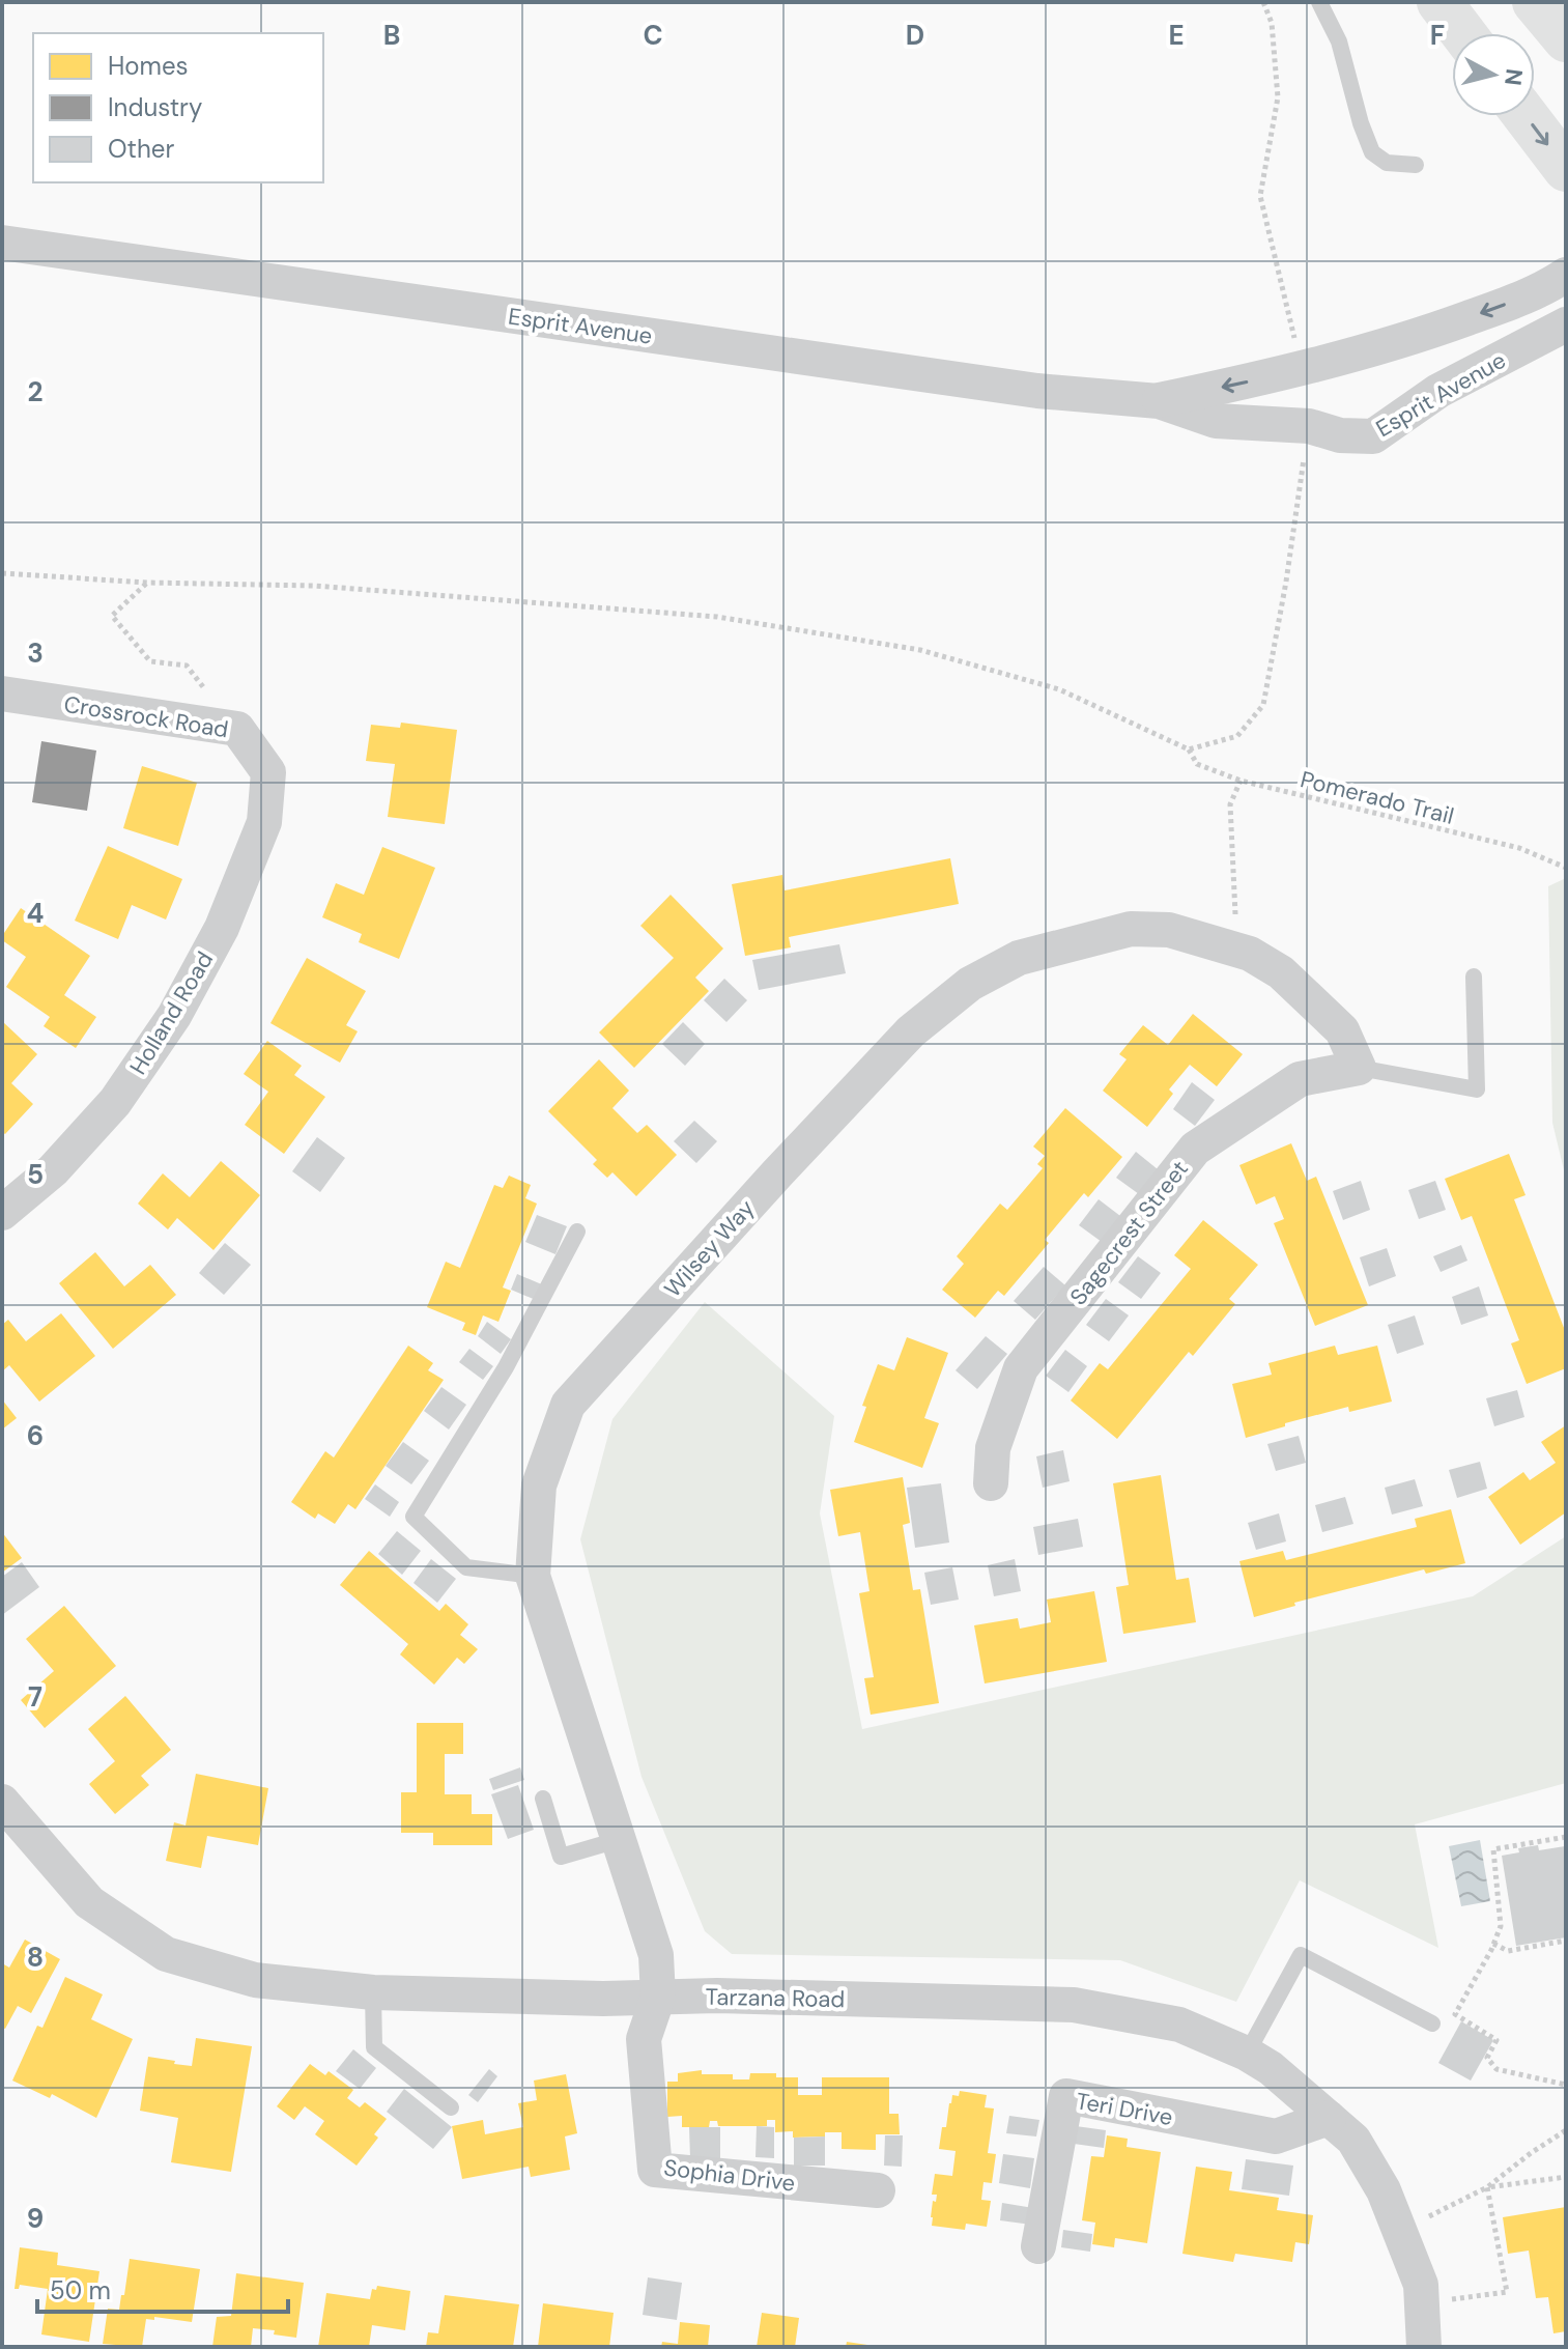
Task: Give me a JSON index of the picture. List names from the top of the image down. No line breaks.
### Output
{"streets":{"street":["Esprit Avenue","Crossrock Road","Holland Road","Sagecrest Street","Wilsey Way","Tarzana Road","Teri Drive","Sophia Drive"],"path":["Pomerado Trail"]},"crossings":[["Crossrock Road","Holland Road"],["Sagecrest Street","Wilsey Way"],["Wilsey Way","Tarzana Road"],["Wilsey Way","Sophia Drive"],["Tarzana Road","Teri Drive"],["Tarzana Road","Sophia Drive"]],"legend":["Homes","Industry","Other"],"scale_bar":"50 m","north":"right","grid":{"columns":["B","C","D","E","F"],"rows":["2","3","4","5","6","7","8","9"]}}
